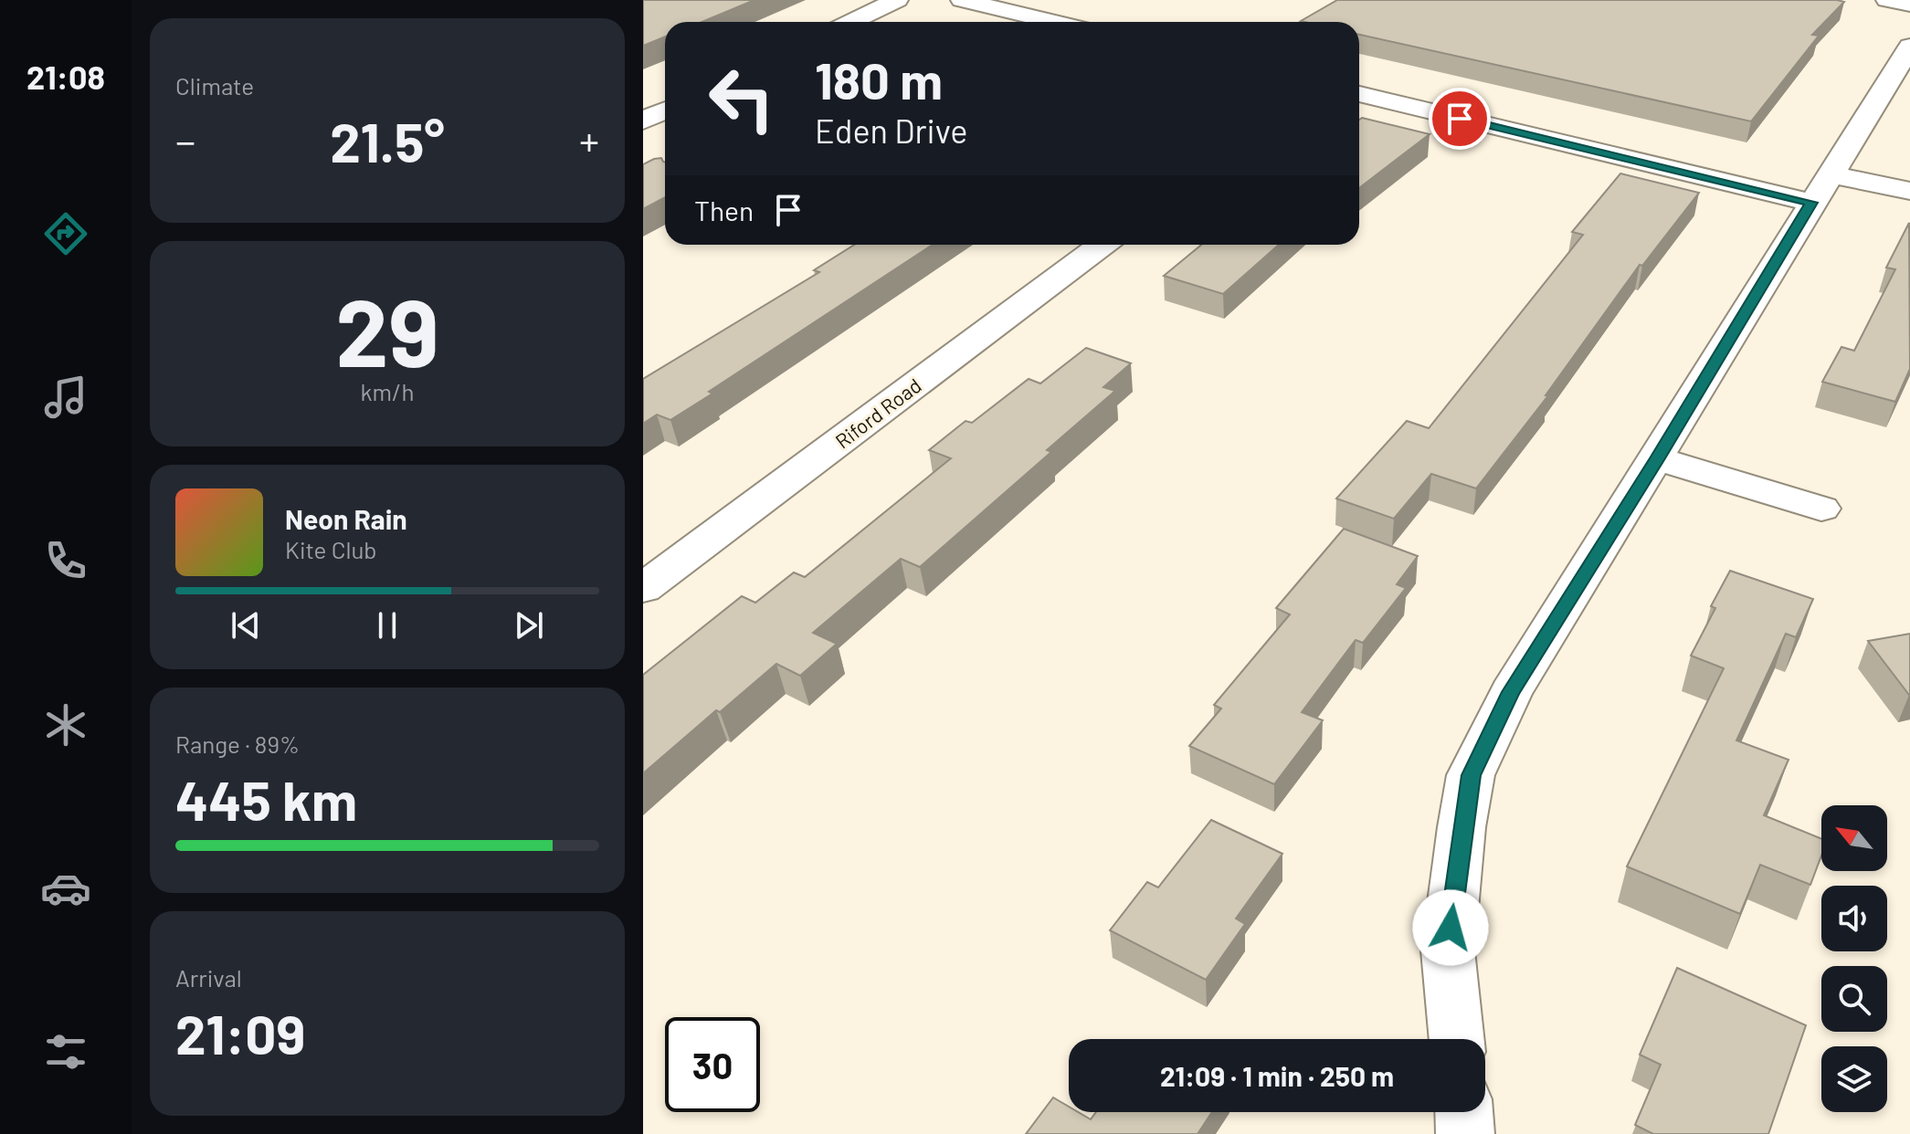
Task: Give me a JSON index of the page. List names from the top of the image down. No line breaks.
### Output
{"streets":{"street":["Riford Road"]},"north":"top left","page":{"tabs":"21:08","tile":["Climate",["29","km/h"],["Range · 89%","445 km"],["Arrival","21:09"]],"turn":["180 m","Eden Drive"],"heat":["−","21.5°","+"],"then":"Then","song":["Neon Rain","Kite Club"],"limit":"30","trip":"21:09 · 1 min · 250 m"}}
